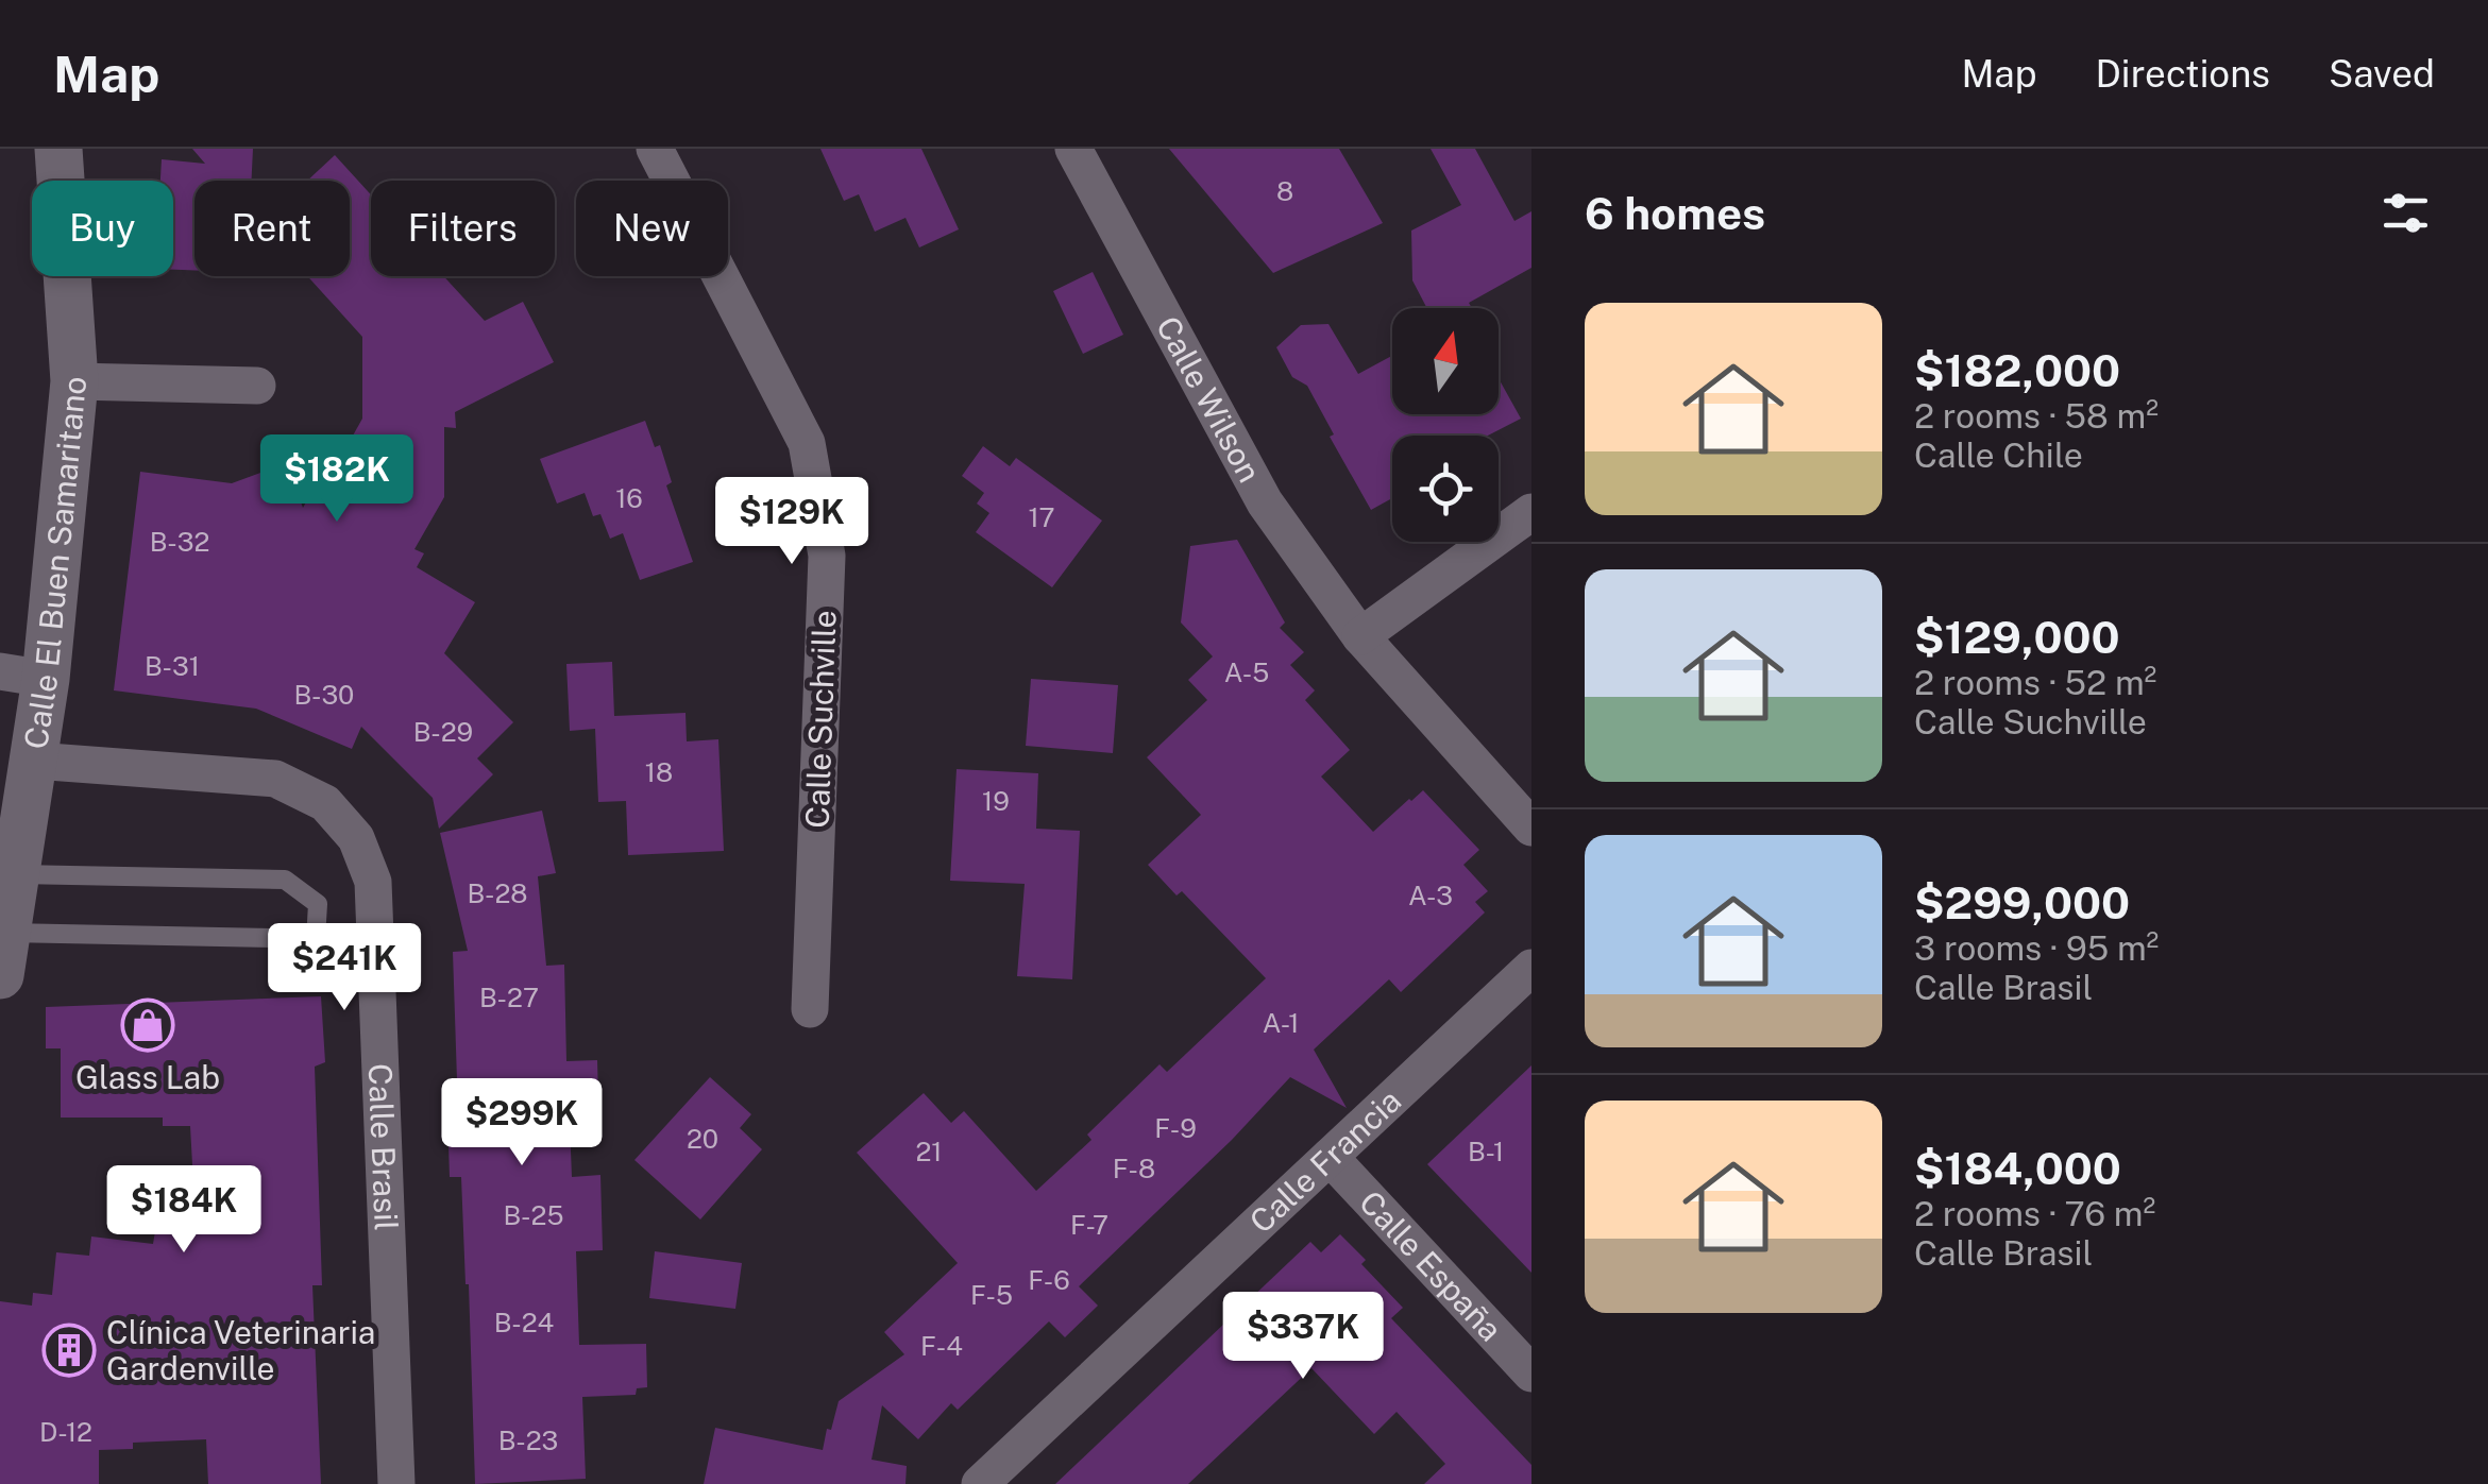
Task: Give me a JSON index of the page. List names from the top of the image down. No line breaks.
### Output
{"streets":{"street":["Calle Wilson","Calle El Buen Samaritano","Calle Suchville","Calle Brasil","Calle Francia","Calle España"]},"crossings":[["Calle El Buen Samaritano","Calle Brasil"],["Calle Francia","Calle España"]],"places":{"shop":["Glass Lab"],"building":["Clínica Veterinaria Gardenville"]},"house_numbers":["8","16","17","B-32","B-31","A-5","B-30","B-29","18","19","B-28","A-3","B-27","A-1","F-9","20","21","B-1","F-8","B-25","F-7","F-6","F-5","B-24","F-4","D-12","B-23"],"north":"top","page":{"header":"Map","nav":["Map","Directions","Saved"],"heading":"6 homes","chip":["Buy","Rent","Filters","New"],"list":[{"name":"$182,000","note":"2 rooms · 58 m² · Calle Chile"},{"name":"$129,000","note":"2 rooms · 52 m² · Calle Suchville"},{"name":"$299,000","note":"3 rooms · 95 m² · Calle Brasil"},{"name":"$184,000","note":"2 rooms · 76 m² · Calle Brasil"}],"price":["$182K","$129K","$241K","$299K","$184K","$337K"]}}
